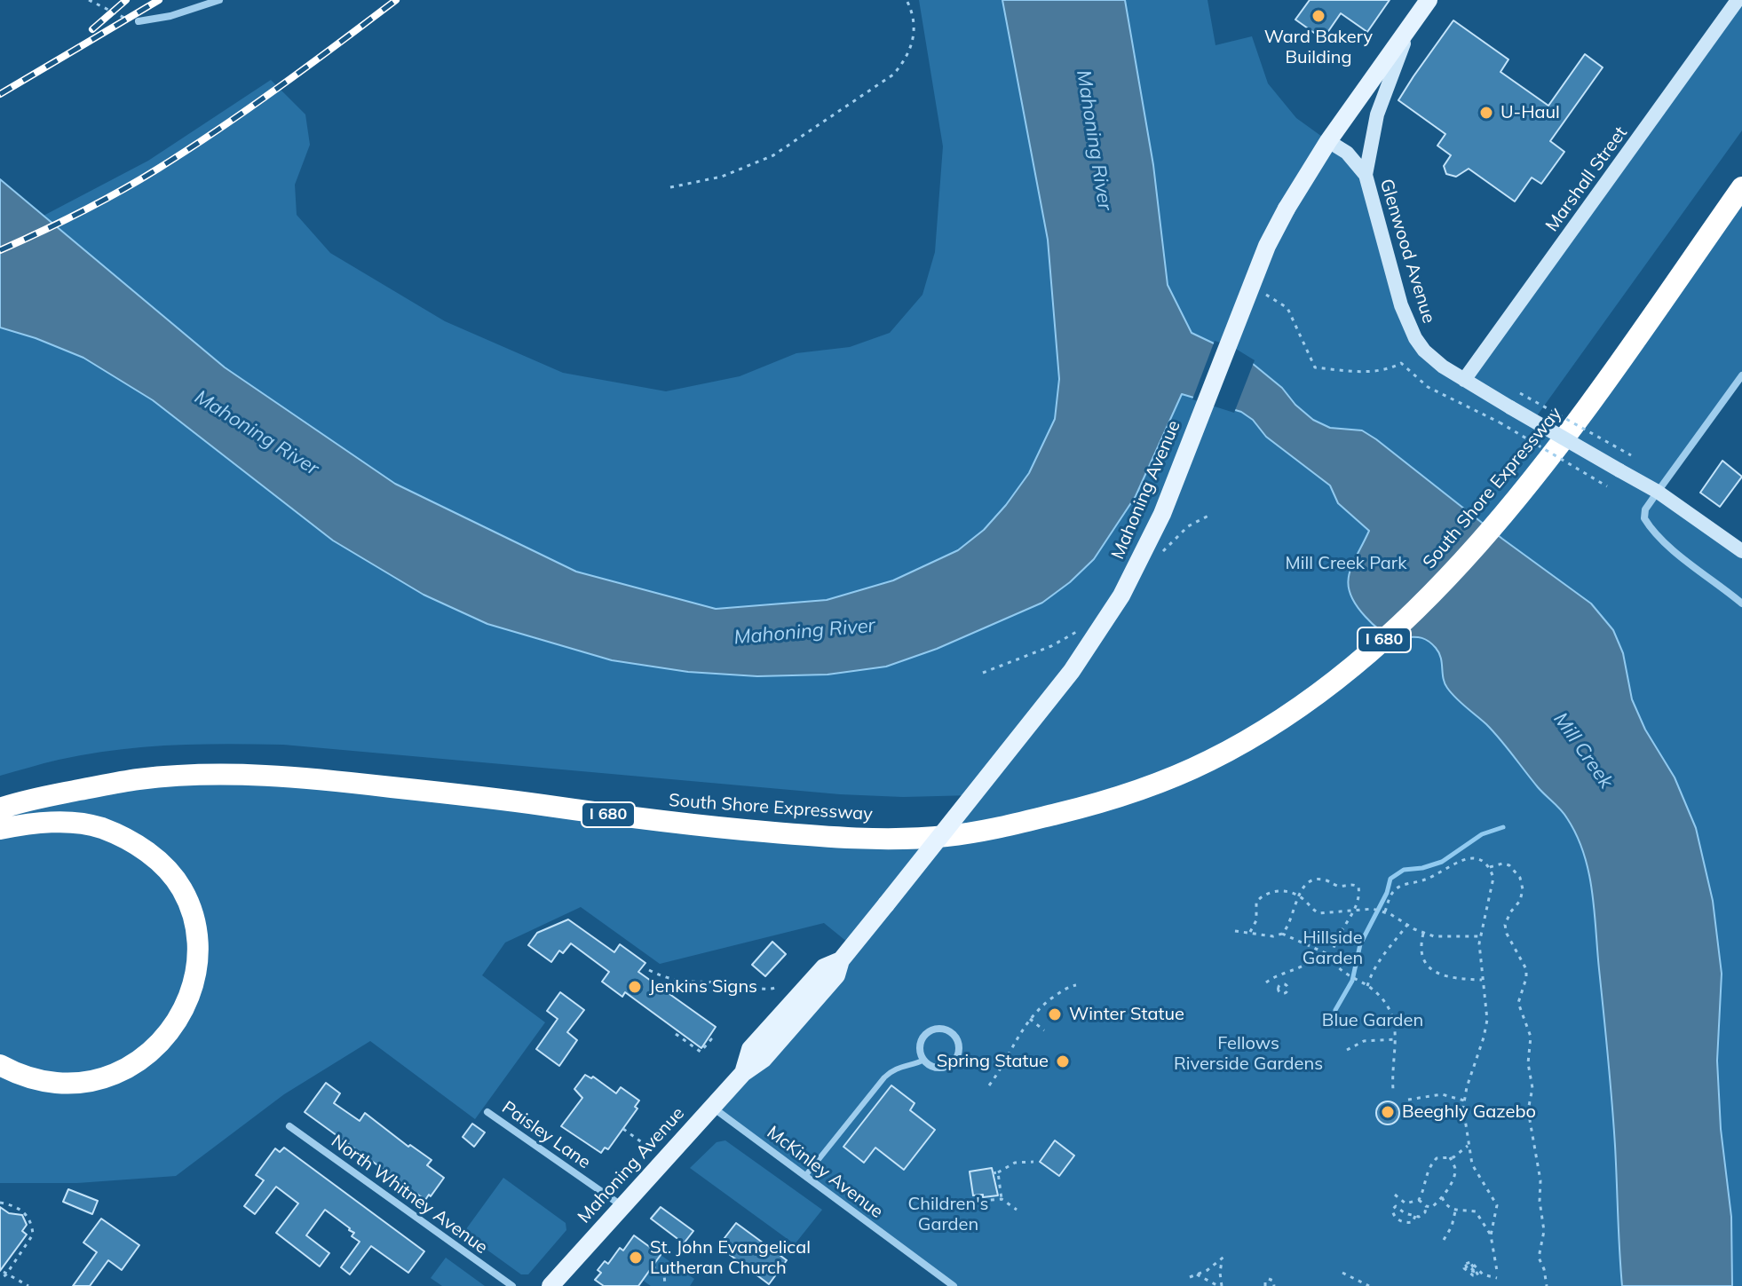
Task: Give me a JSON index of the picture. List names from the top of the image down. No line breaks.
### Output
{"streets":{"highway":["South Shore Expressway","I 680"],"main road":["Marshall Street","Glenwood Avenue","Mahoning Avenue"],"street":["Paisley Lane","McKinley Avenue","North Whitney Avenue"]},"crossings":[["Marshall Street","Glenwood Avenue"],["Glenwood Avenue","Mahoning Avenue"],["Mahoning Avenue","Paisley Lane"],["Mahoning Avenue","McKinley Avenue"]],"water":["Mahoning River","Mill Creek"],"parks":["Mill Creek Park","Hillside Garden","Blue Garden","Fellows Riverside Gardens","Children's Garden"],"places":["Ward Bakery Building","U-Haul","Jenkins Signs","Winter Statue","Spring Statue","Beeghly Gazebo","St. John Evangelical Lutheran Church"]}
